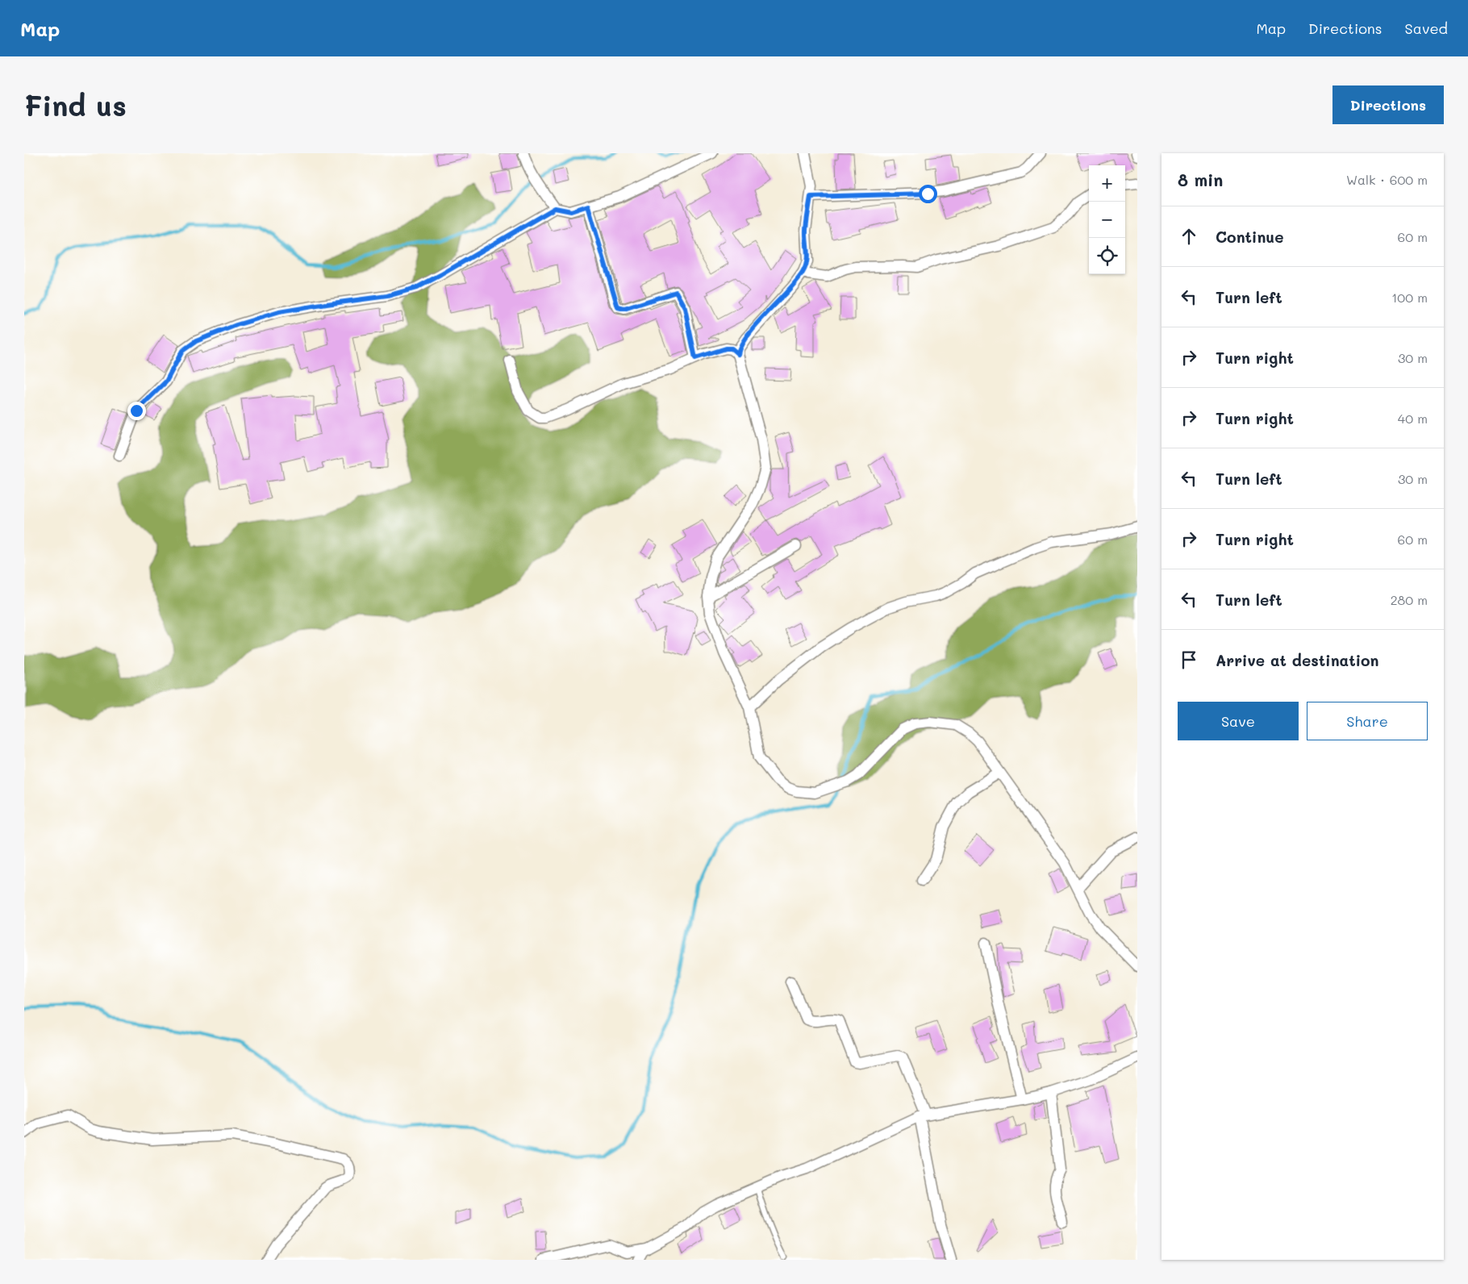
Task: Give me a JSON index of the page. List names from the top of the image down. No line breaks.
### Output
{"page":{"header":"Map","nav":["Map","Directions","Saved"],"buttons":["Directions",["Save","Share"]],"title":"Find us","heading":["8 min","Walk · 600 m"],"map_buttons":["+","−"],"list":[["Continue","60 m"],["Turn left","100 m"],["Turn right","30 m"],["Turn right","40 m"],["Turn left","30 m"],["Turn right","60 m"],["Turn left","280 m"],"Arrive at destination"]}}
